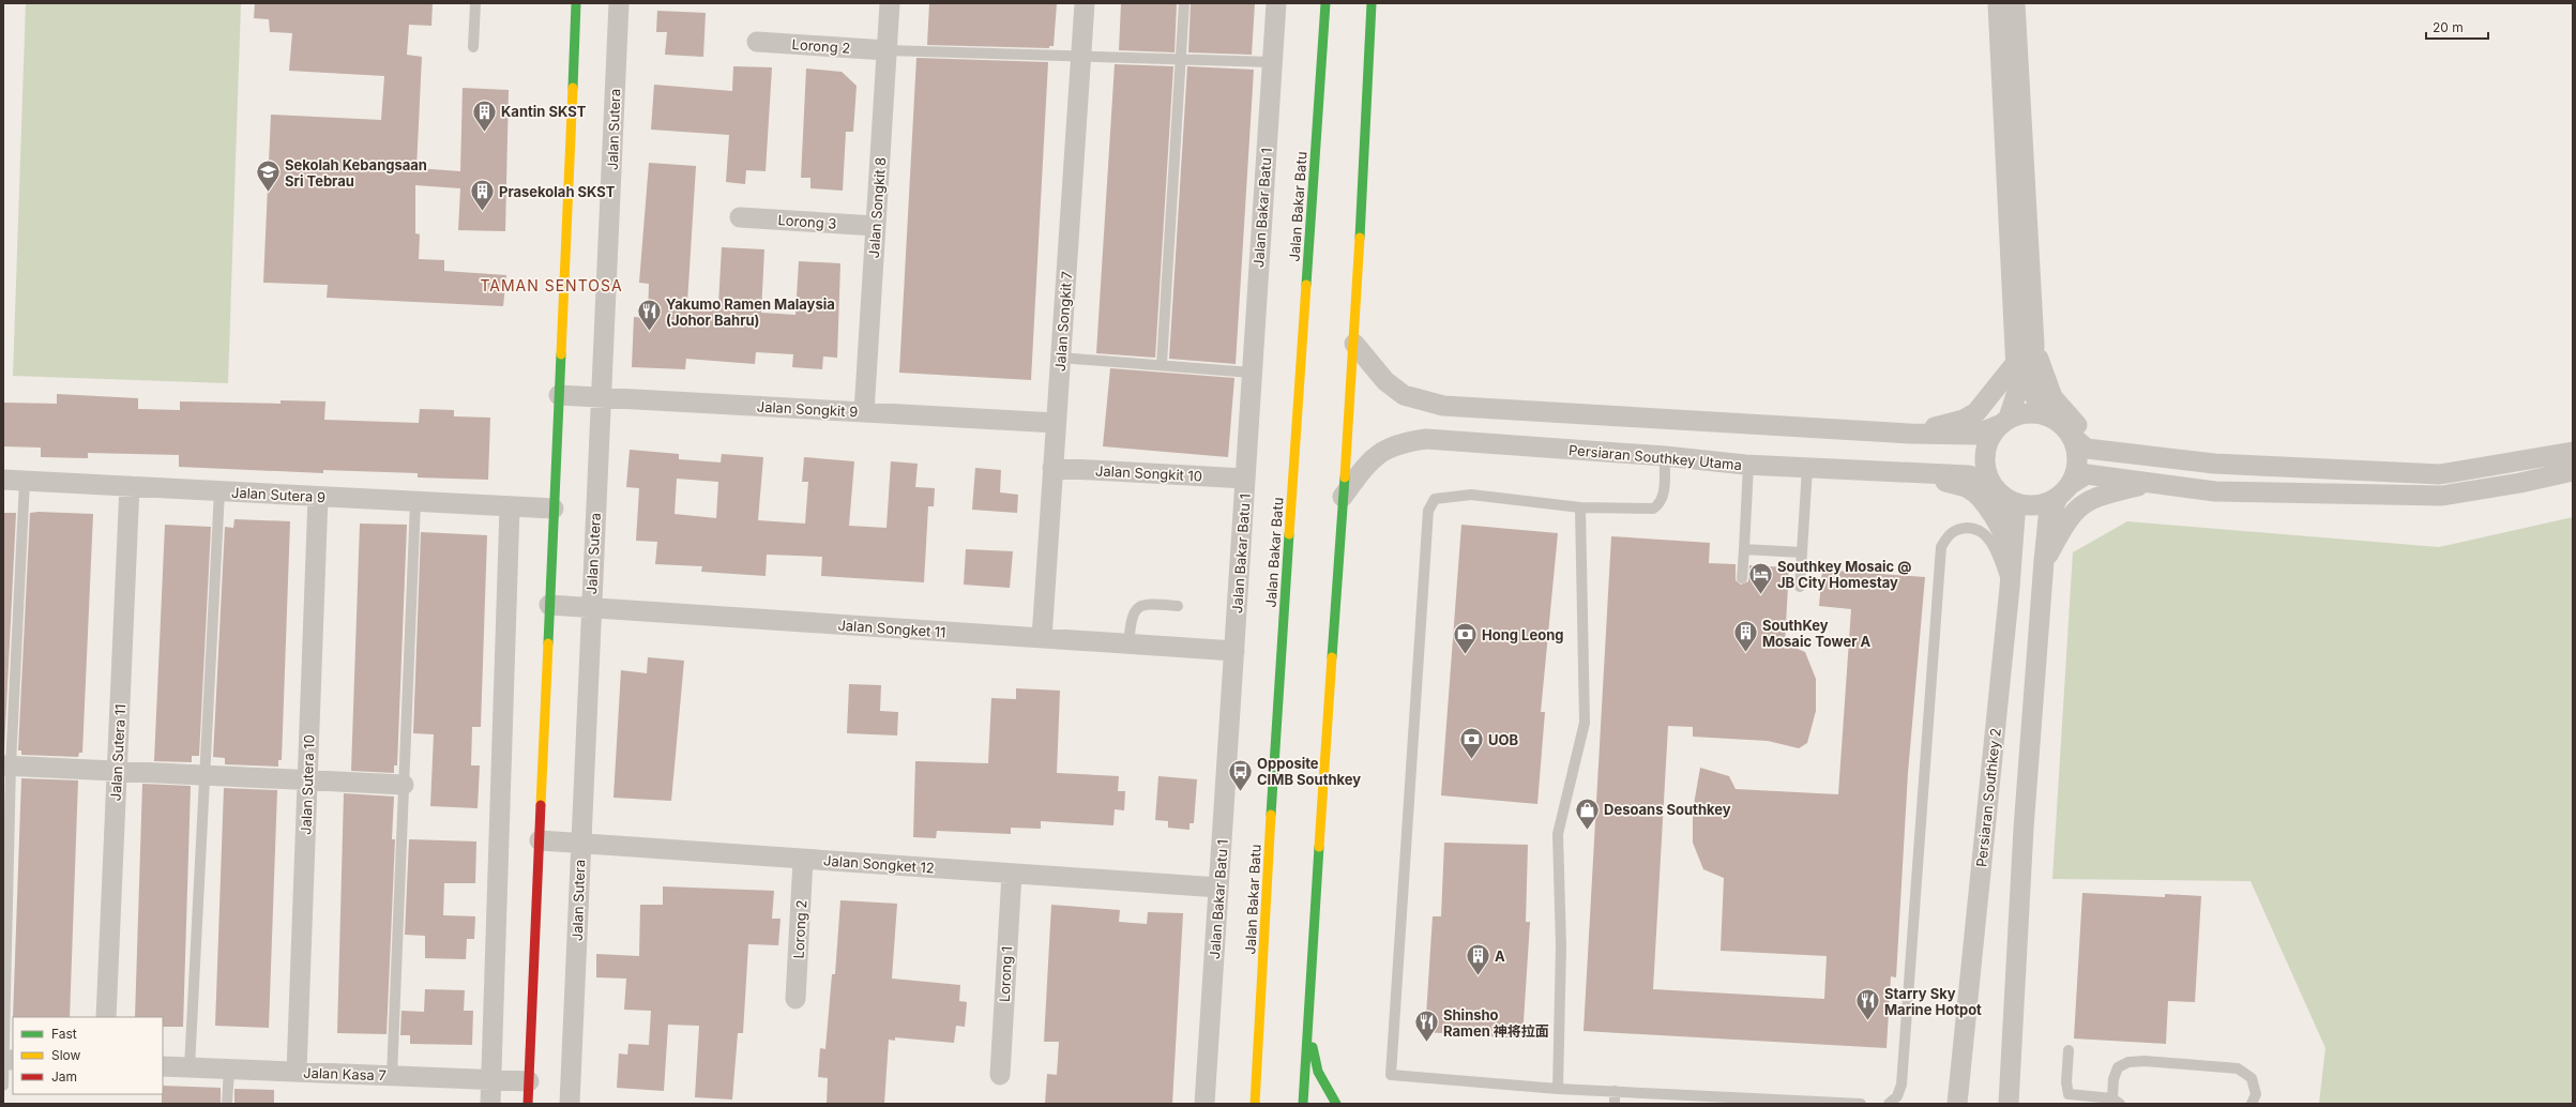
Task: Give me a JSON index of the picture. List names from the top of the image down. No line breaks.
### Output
{"streets":{"main road":["Jalan Bakar Batu"],"street":["Lorong 2","Jalan Sutera","Jalan Songkit 8","Jalan Bakar Batu 1","Lorong 3","Jalan Songkit 7","Jalan Songkit 9","Persiaran Southkey Utama","Jalan Songkit 10","Jalan Sutera 9","Jalan Songket 11","Jalan Sutera 11","Jalan Sutera 10","Persiaran Southkey 2","Jalan Songket 12","Lorong 1","Jalan Kasa 7"]},"crossings":[["Lorong 2","Jalan Songkit 8"],["Lorong 2","Jalan Songket 12"],["Jalan Sutera","Jalan Songkit 9"],["Jalan Sutera","Jalan Songket 11"],["Jalan Sutera","Jalan Songket 12"],["Jalan Songkit 8","Lorong 3"],["Jalan Songkit 8","Jalan Songkit 9"],["Jalan Bakar Batu 1","Jalan Songkit 10"],["Jalan Bakar Batu 1","Jalan Songket 11"],["Jalan Bakar Batu 1","Jalan Songket 12"],["Jalan Songkit 7","Jalan Songkit 9"],["Jalan Songkit 7","Jalan Songkit 10"],["Jalan Songkit 7","Jalan Songket 11"],["Persiaran Southkey Utama","Persiaran Southkey 2"],["Jalan Sutera 9","Jalan Sutera 11"],["Jalan Sutera 9","Jalan Sutera 10"],["Jalan Sutera 10","Jalan Kasa 7"],["Jalan Songket 12","Lorong 1"]],"districts":["TAMAN SENTOSA"],"places":{"building":["Kantin SKST","Prasekolah SKST","SouthKey Mosaic Tower A","A"],"school or university":["Sekolah Kebangsaan Sri Tebrau"],"restaurant":["Yakumo Ramen Malaysia (Johor Bahru)","Starry Sky Marine Hotpot","Shinsho Ramen 神将拉面"],"hotel":["Southkey Mosaic @ JB City Homestay"],"bank":["Hong Leong","UOB"],"bus stop":["Opposite CIMB Southkey"],"shop":["Desoans Southkey"]},"legend":["Fast","Slow","Jam"],"scale_bar":"20 m"}
